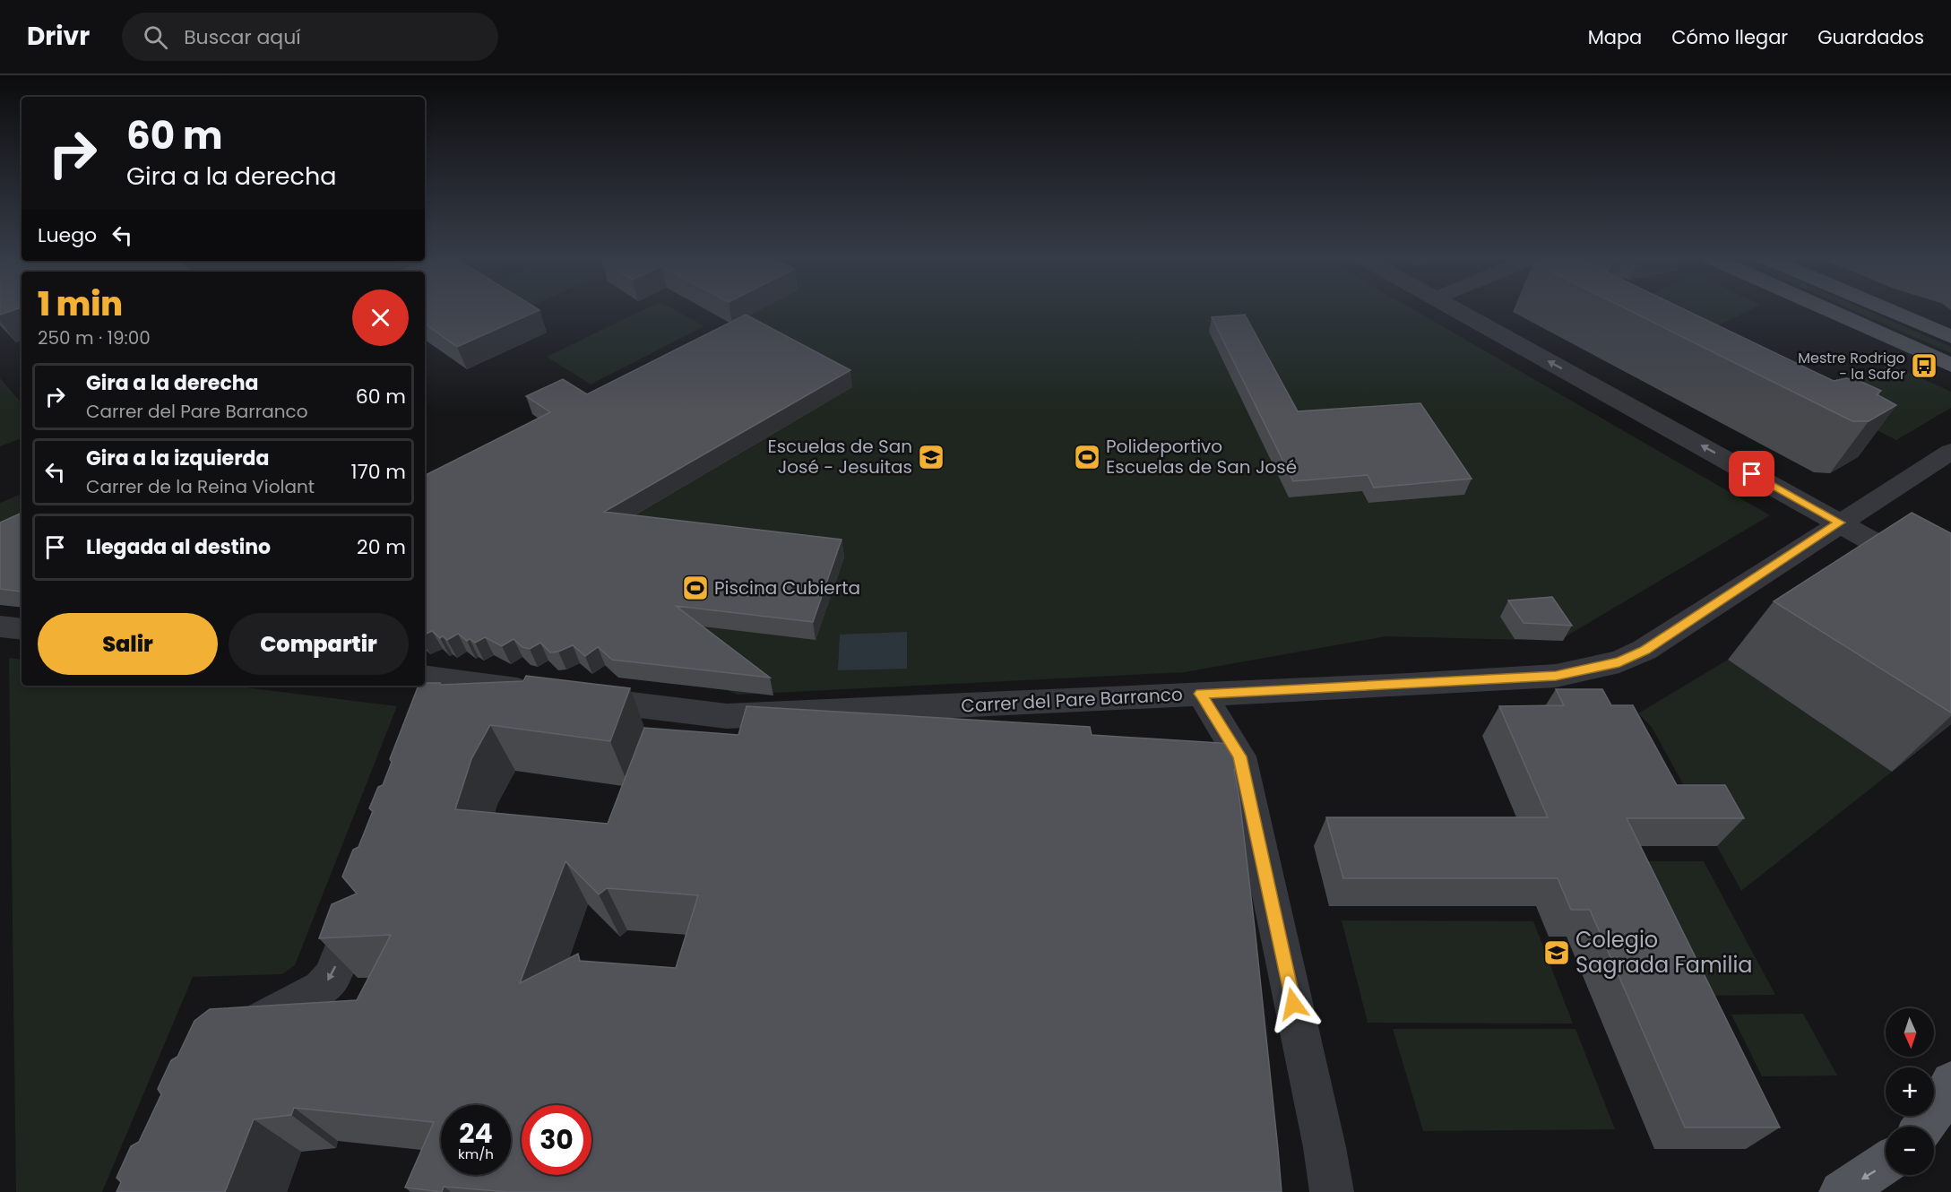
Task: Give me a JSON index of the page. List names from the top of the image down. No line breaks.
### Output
{"streets":{"street":["Carrer del Pare Barranco"]},"places":{"bus stop":["Mestre Rodrigo - la Safor"],"school or university":["Escuelas de San José - Jesuitas","Colegio Sagrada Familia"],"sports":["Polideportivo Escuelas de San José","Piscina Cubierta"]},"north":"bottom","page":{"header":"Drivr","search":"Buscar aquí","nav":["Mapa","Cómo llegar","Guardados"],"turn":["60 m","Gira a la derecha"],"then":"Luego","heading":["1 min","250 m · 19:00"],"list":[{"name":"Gira a la derecha","note":"Carrer del Pare Barranco","value":"60 m"},{"name":"Gira a la izquierda","note":"Carrer de la Reina Violant","value":"170 m"},{"name":"Llegada al destino","value":"20 m"}],"buttons":["Salir","Compartir"],"map_buttons":["+","−"],"speed":"24 km/h","limit":"30"}}
